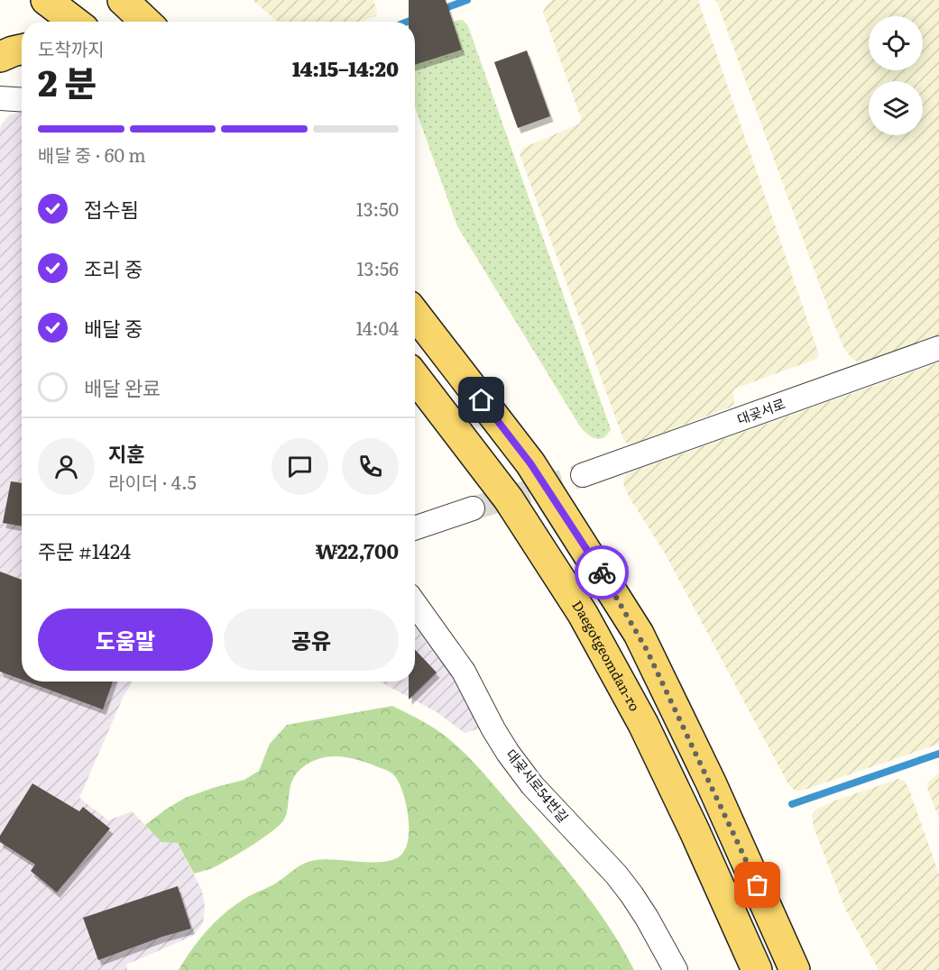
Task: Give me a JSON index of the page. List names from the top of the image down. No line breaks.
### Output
{"streets":{"main road":["Daegotgeomdan-ro"],"lane":["대곶서로","대곶서로54번길"]},"page":{"heading":["2 분","도착까지","14:15–14:20"],"panel":["지훈","라이더 · 4.5","주문 #1424","₩22,700"],"bar":"배달 중 · 60 m","list":[["접수됨","13:50"],["조리 중","13:56"],["배달 중","14:04"],"배달 완료"],"buttons":["도움말","공유"]}}
